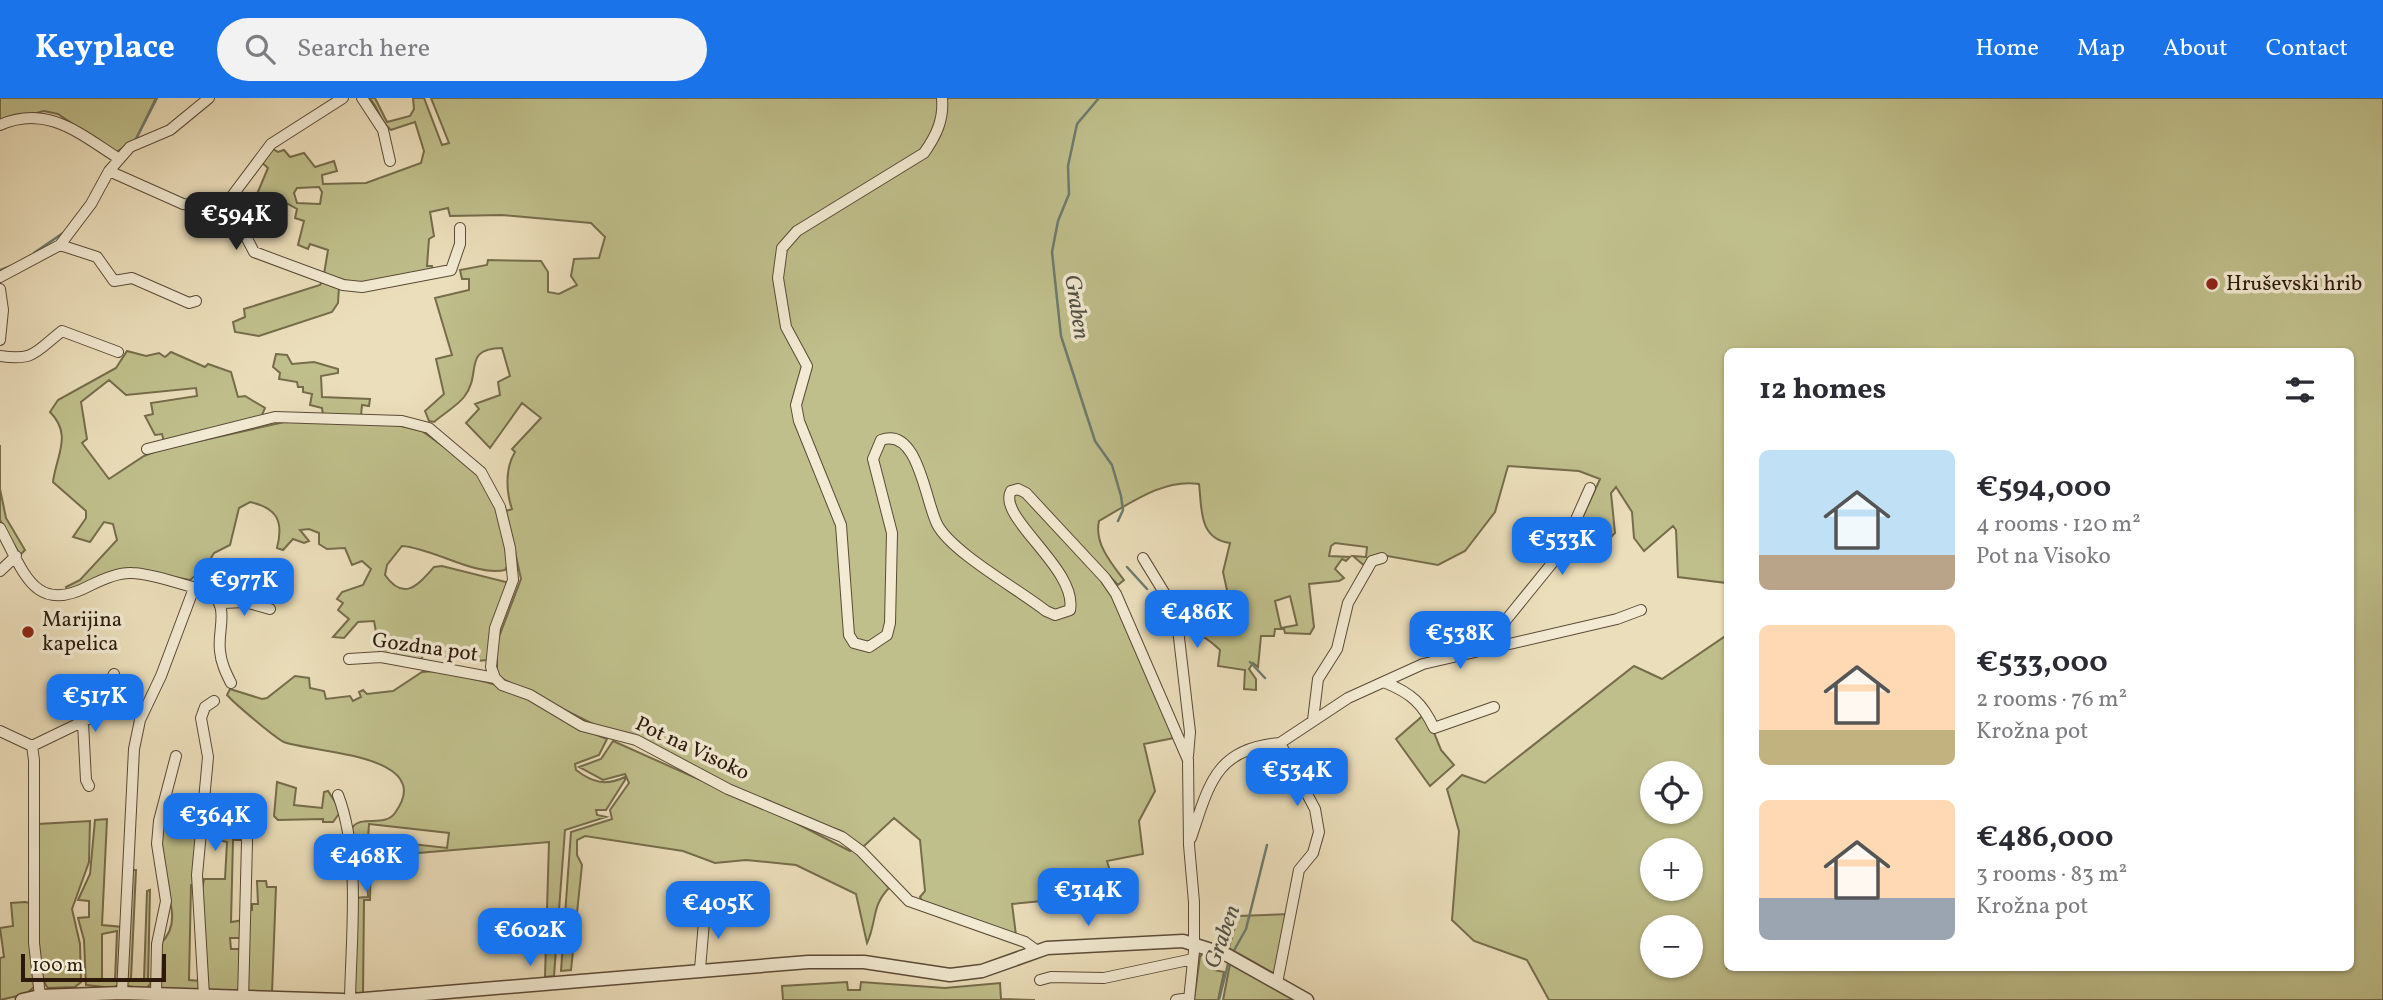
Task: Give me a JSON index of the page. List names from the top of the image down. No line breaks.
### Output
{"streets":{"street":["Gozdna pot","Pot na Visoko"]},"crossings":[["Gozdna pot","Pot na Visoko"]],"water":["Graben"],"places":["Hruševski hrib","Marijina kapelica"],"scale_bar":"100 m","page":{"header":"Keyplace","search":"Search here","nav":["Home","Map","About","Contact"],"price":["€594K","€533K","€977K","€486K","€538K","€517K","€534K","€364K","€468K","€314K","€405K","€602K"],"heading":"12 homes","list":[{"name":"€594,000","note":"4 rooms · 120 m² · Pot na Visoko"},{"name":"€533,000","note":"2 rooms · 76 m² · Krožna pot"},{"name":"€486,000","note":"3 rooms · 83 m² · Krožna pot"}],"map_buttons":["+","−"],"scale":"100 m"}}
